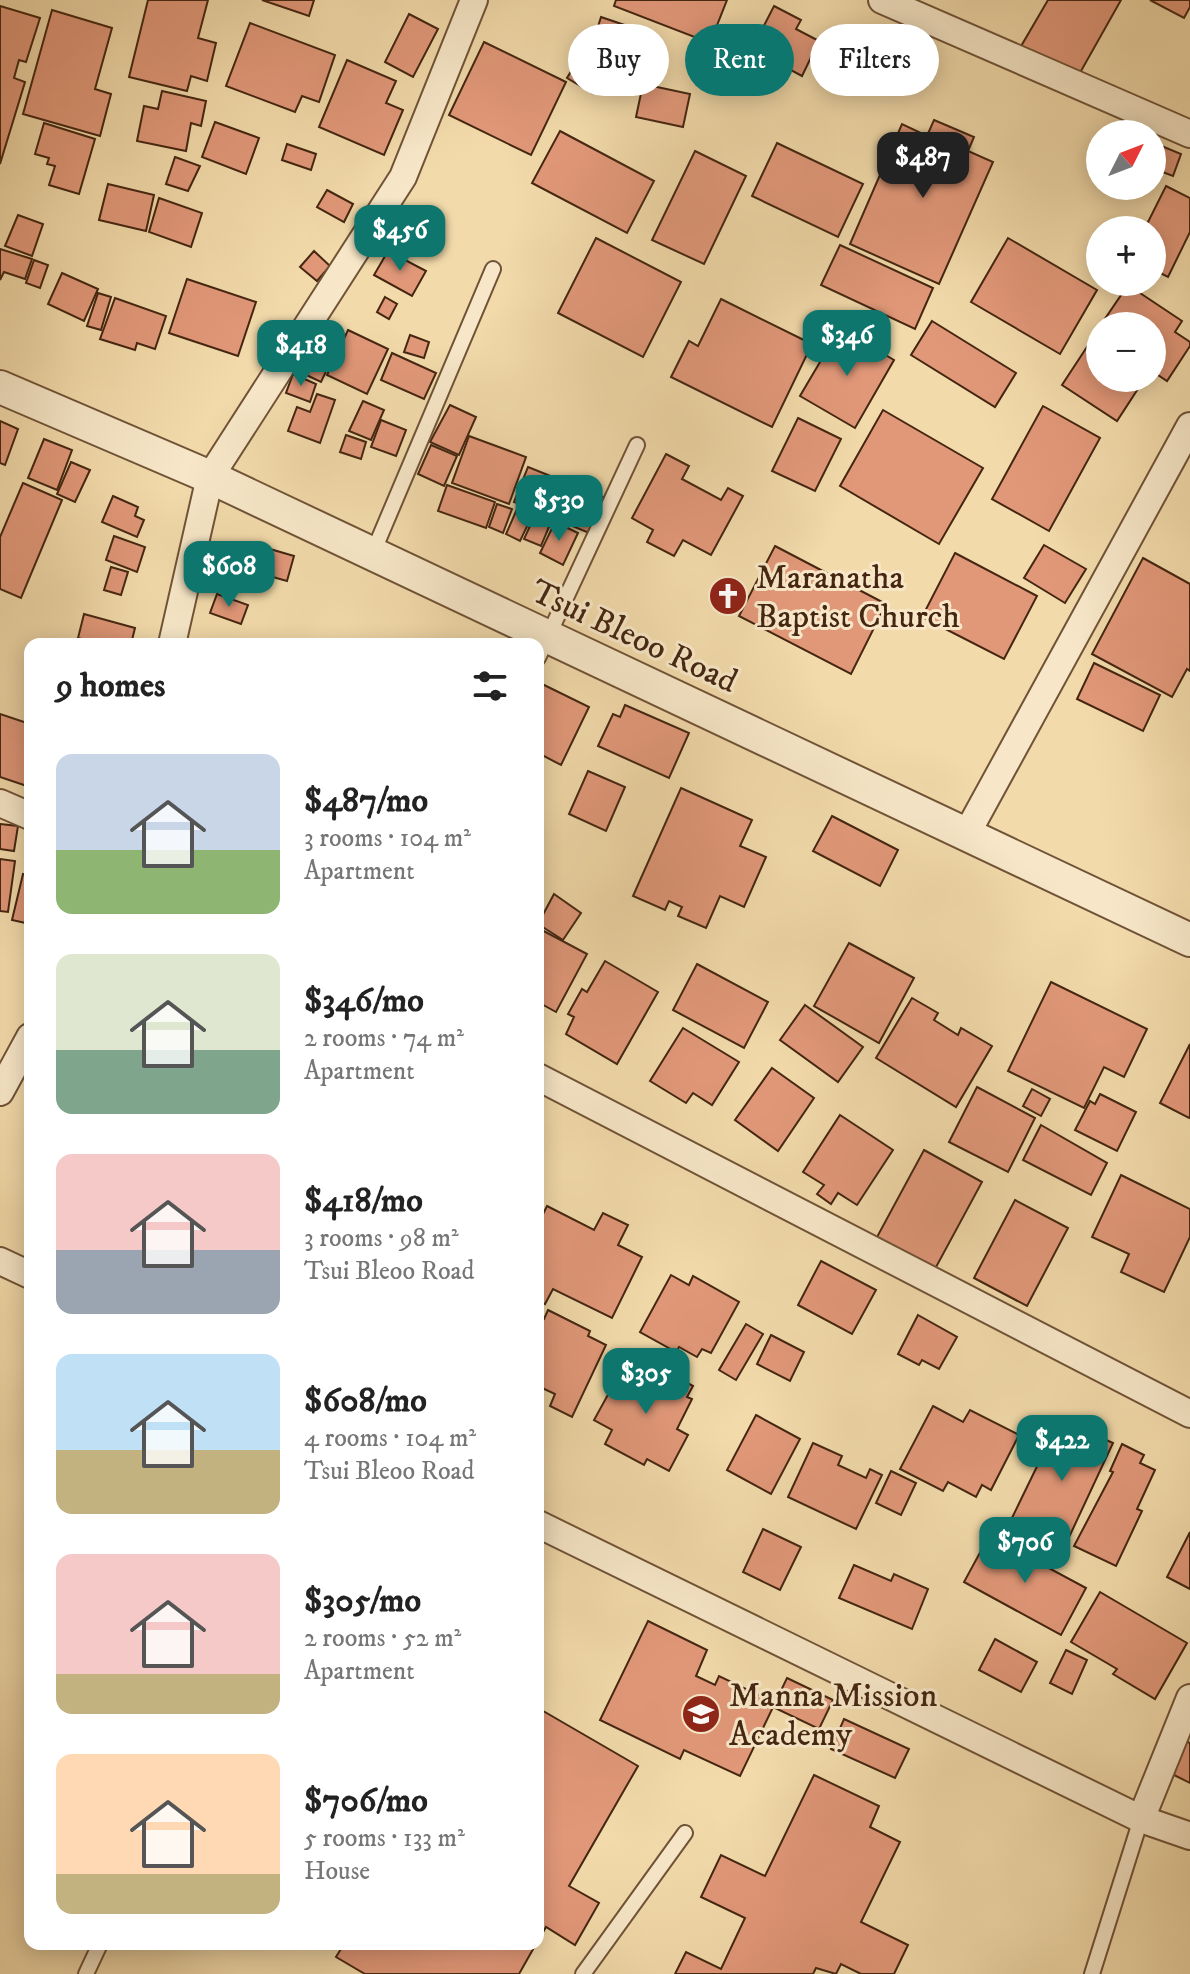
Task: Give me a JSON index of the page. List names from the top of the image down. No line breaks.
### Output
{"streets":{"street":["Tsui Bleoo Road"]},"places":{"church":["Maranatha Baptist Church"],"school or university":["Manna Mission Academy"]},"north":"top right","page":{"chip":["Buy","Rent","Filters"],"map_buttons":["+","−"],"price":["$487","$456","$346","$418","$530","$608","$305","$422","$706"],"heading":"9 homes","list":[{"name":"$487/mo","note":"3 rooms · 104 m² · Apartment"},{"name":"$346/mo","note":"2 rooms · 74 m² · Apartment"},{"name":"$418/mo","note":"3 rooms · 98 m² · Tsui Bleoo Road"},{"name":"$608/mo","note":"4 rooms · 104 m² · Tsui Bleoo Road"},{"name":"$305/mo","note":"2 rooms · 52 m² · Apartment"},{"name":"$706/mo","note":"5 rooms · 133 m² · House"}]}}
